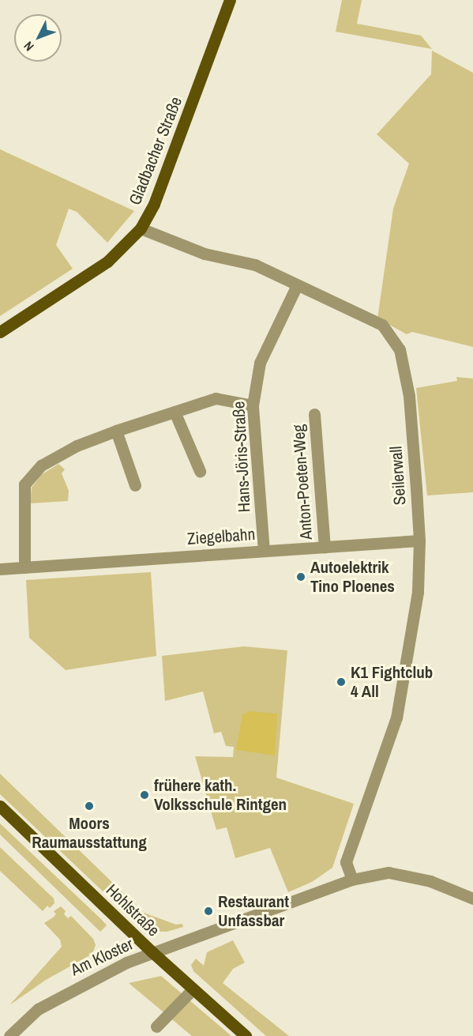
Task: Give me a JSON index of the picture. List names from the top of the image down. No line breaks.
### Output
{"streets":{"main road":["Gladbacher Straße","Hohlstraße"],"street":["Hans-Jöris-Straße","Seilerwall","Anton-Poeten-Weg","Ziegelbahn","Am Kloster"]},"crossings":[["Gladbacher Straße","Seilerwall"],["Hans-Jöris-Straße","Seilerwall"],["Hans-Jöris-Straße","Ziegelbahn"],["Seilerwall","Ziegelbahn"],["Seilerwall","Am Kloster"],["Anton-Poeten-Weg","Ziegelbahn"],["Hohlstraße","Am Kloster"]],"places":["Autoelektrik Tino Ploenes","K1 Fightclub 4 All","frühere kath. Volksschule Rintgen","Moors Raumausstattung","Restaurant Unfassbar"],"north":"bottom left"}
